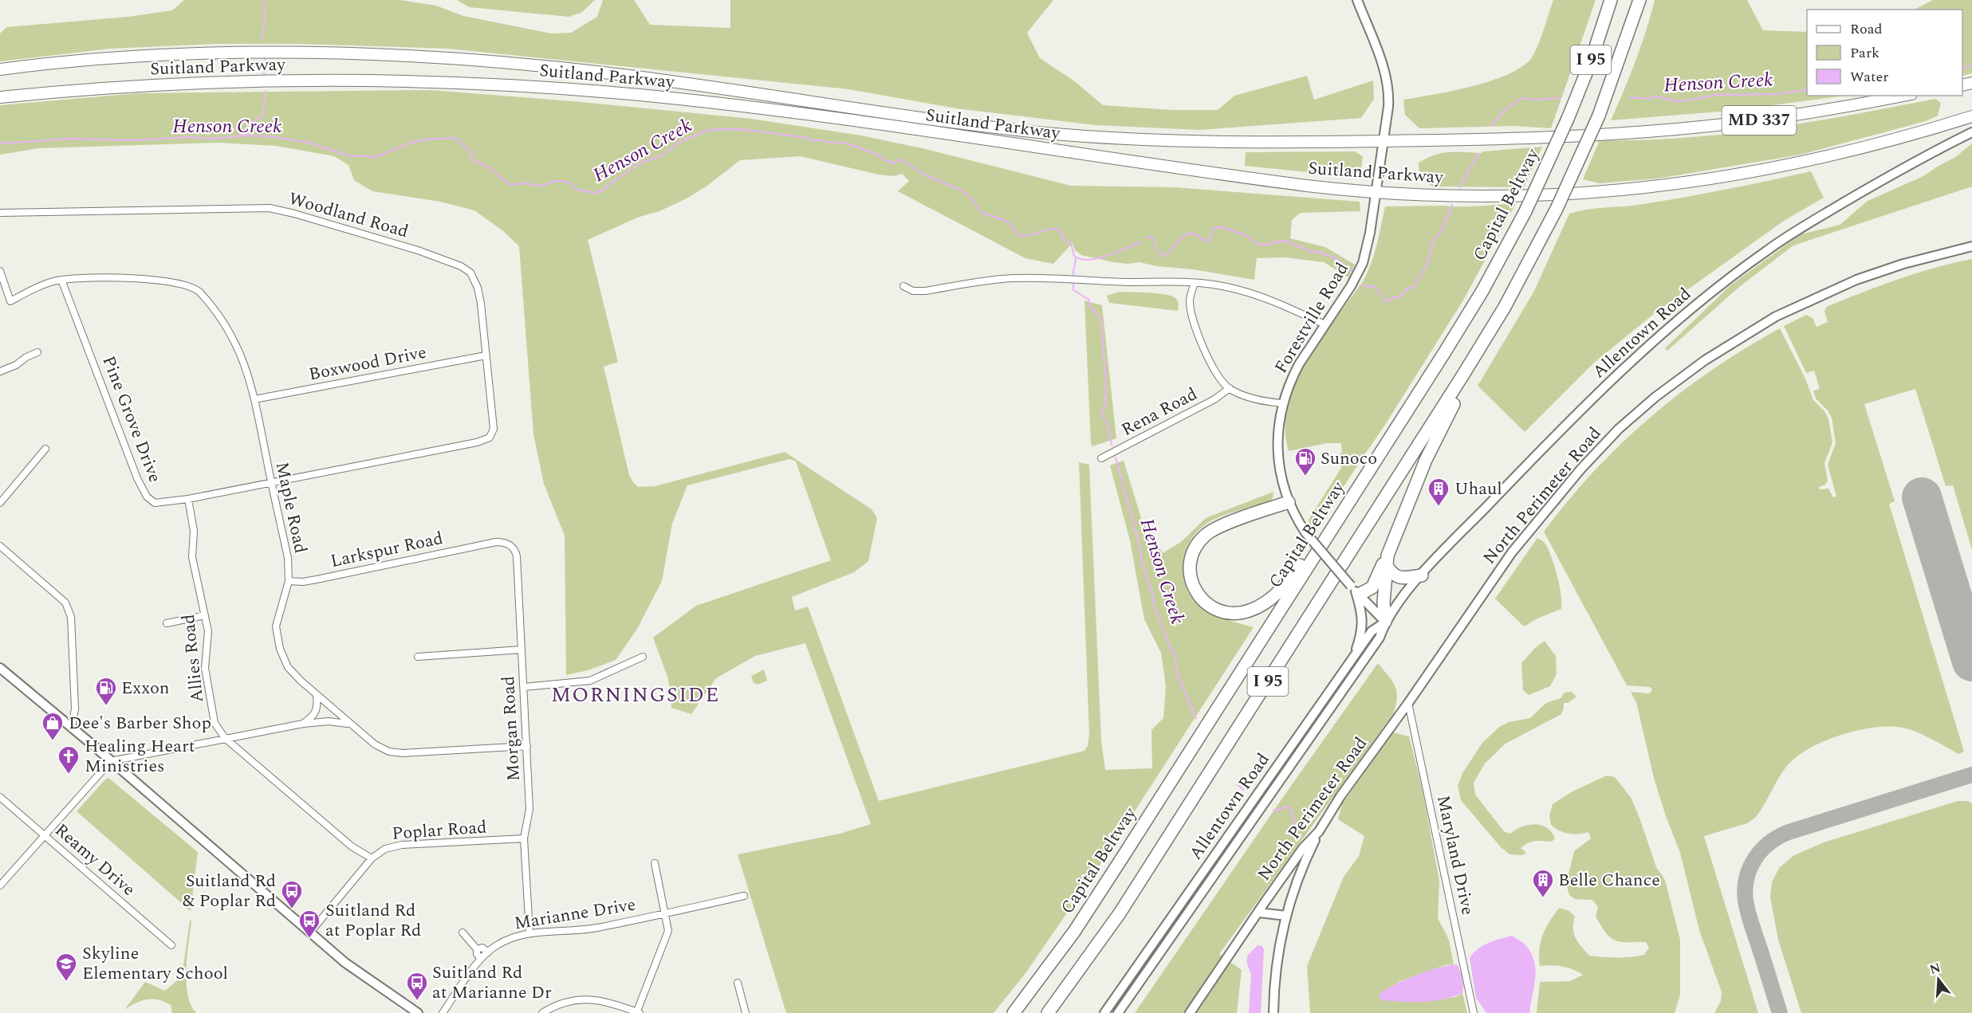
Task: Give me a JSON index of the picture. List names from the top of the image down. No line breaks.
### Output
{"streets":{"highway":["I 95","Suitland Parkway","MD 337","Capital Beltway"],"main road":["Forestville Road","Allentown Road","North Perimeter Road"],"street":["Woodland Road","Boxwood Drive","Rena Road","Pine Grove Drive","Maple Road","Larkspur Road","Allies Road","Morgan Road","Poplar Road","Maryland Drive","Reamy Drive","Marianne Drive"]},"crossings":[["Suitland Parkway","Forestville Road"],["Woodland Road","Boxwood Drive"],["Woodland Road","Pine Grove Drive"],["Forestville Road","Allentown Road"],["Forestville Road","Rena Road"],["Boxwood Drive","Maple Road"],["Pine Grove Drive","Maple Road"],["Pine Grove Drive","Allies Road"],["North Perimeter Road","Maryland Drive"],["Maple Road","Larkspur Road"],["Maple Road","Morgan Road"],["Larkspur Road","Morgan Road"],["Allies Road","Poplar Road"],["Morgan Road","Poplar Road"],["Morgan Road","Marianne Drive"]],"districts":["MORNINGSIDE"],"water":["Henson Creek"],"places":{"fuel station":["Sunoco","Exxon"],"building":["Uhaul","Belle Chance"],"shop":["Dee's Barber Shop"],"church":["Healing Heart Ministries"],"bus stop":["Suitland Rd & Poplar Rd","Suitland Rd at Poplar Rd","Suitland Rd at Marianne Dr"],"school or university":["Skyline Elementary School"]},"legend":["Road","Park","Water"],"north":"top"}
